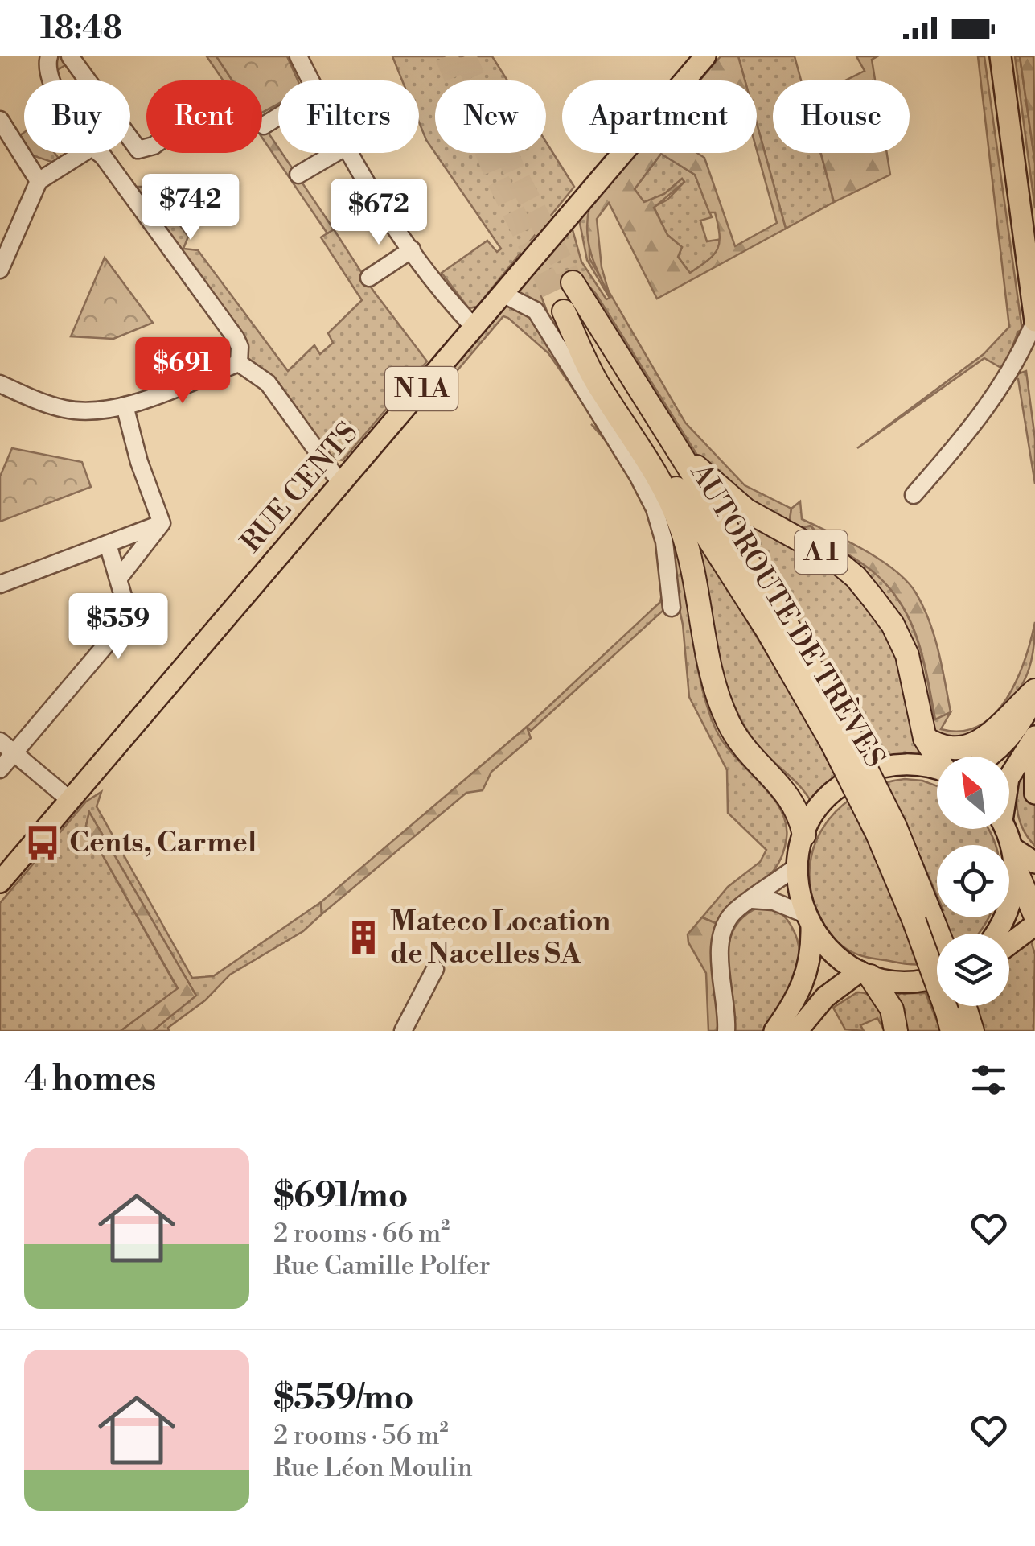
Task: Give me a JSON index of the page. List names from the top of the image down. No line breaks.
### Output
{"streets":{"highway":["A 1","AUTOROUTE DE TRÈVES"],"main road":["N 1A","RUE CENTS"]},"crossings":[["A 1","AUTOROUTE DE TRÈVES"]],"places":{"bus stop":["Cents, Carmel"],"building":["Mateco Location de Nacelles SA"]},"north":"top left","page":{"status":"18:48","chip":["Buy","Rent","Filters","New","Apartment","House"],"price":["$742","$672","$691","$559"],"heading":"4 homes","list":[{"name":"$691/mo","note":"2 rooms · 66 m² · Rue Camille Polfer"},{"name":"$559/mo","note":"2 rooms · 56 m² · Rue Léon Moulin"}]}}
